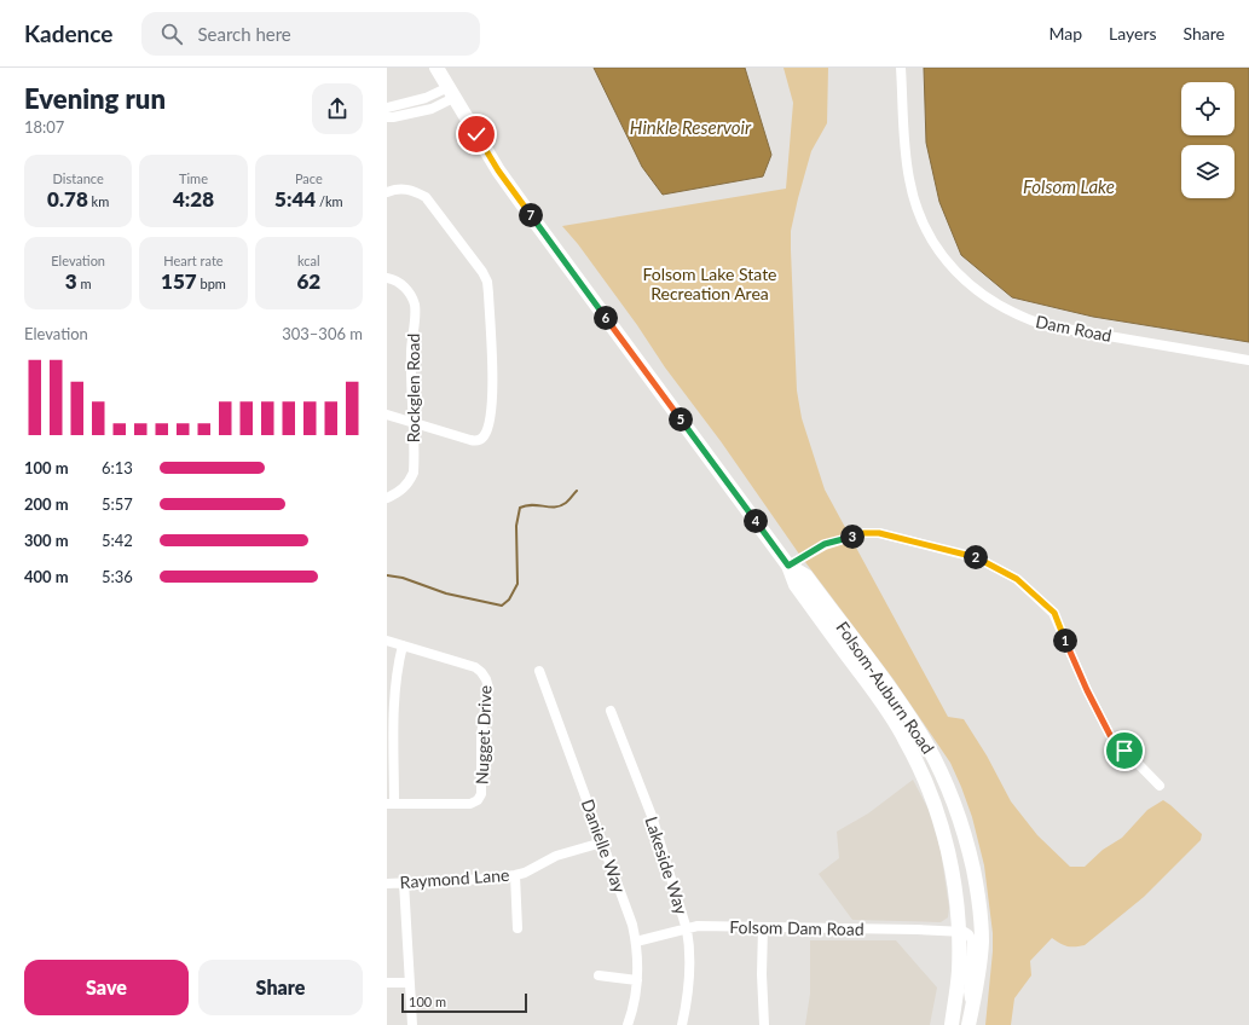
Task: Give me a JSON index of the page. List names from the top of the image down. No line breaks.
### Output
{"streets":{"main road":["Folsom-Auburn Road"],"street":["Dam Road","Rockglen Road","Nugget Drive","Danielle Way","Lakeside Way","Raymond Lane","Folsom Dam Road"]},"crossings":[["Folsom-Auburn Road","Folsom Dam Road"],["Danielle Way","Raymond Lane"],["Danielle Way","Folsom Dam Road"],["Lakeside Way","Folsom Dam Road"]],"water":["Hinkle Reservoir","Folsom Lake"],"parks":["Folsom Lake State Recreation Area"],"scale_bar":"100 m","page":{"header":"Kadence","search":"Search here","nav":["Map","Layers","Share"],"heading":["Evening run","18:07"],"stats":[["Distance","0.78 km"],["Time","4:28"],["Pace","5:44 /km"],["Elevation","3 m"],["Heart rate","157 bpm"],["kcal","62"]],"pins":["7","6","5","4","3","2","1"],"chart":["Elevation","303–306 m"],"list":[{"name":"100 m","note":"6:13"},{"name":"200 m","note":"5:57"},{"name":"300 m","note":"5:42"},{"name":"400 m","note":"5:36"}],"buttons":["Save","Share"],"scale":"100 m"}}
